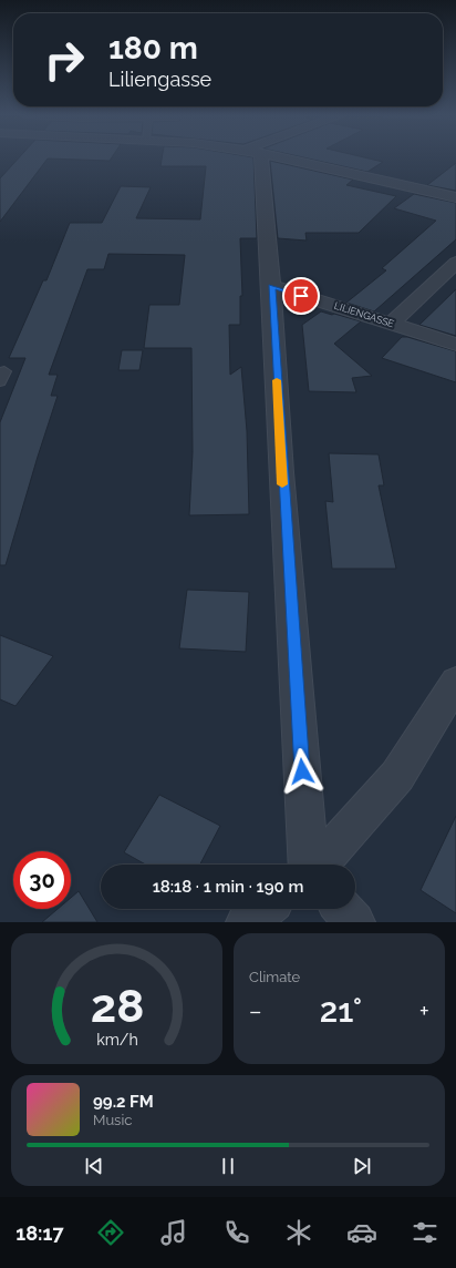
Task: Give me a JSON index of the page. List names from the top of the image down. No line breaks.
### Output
{"streets":{"street":["LILIENGASSE"]},"page":{"turn":["180 m","Liliengasse"],"limit":"30","trip":"18:18 · 1 min · 190 m","tile":"Climate","heat":["−","21°","+"],"song":["99.2 FM","Music"],"tabs":"18:17","gauge":["28","km/h"]}}
